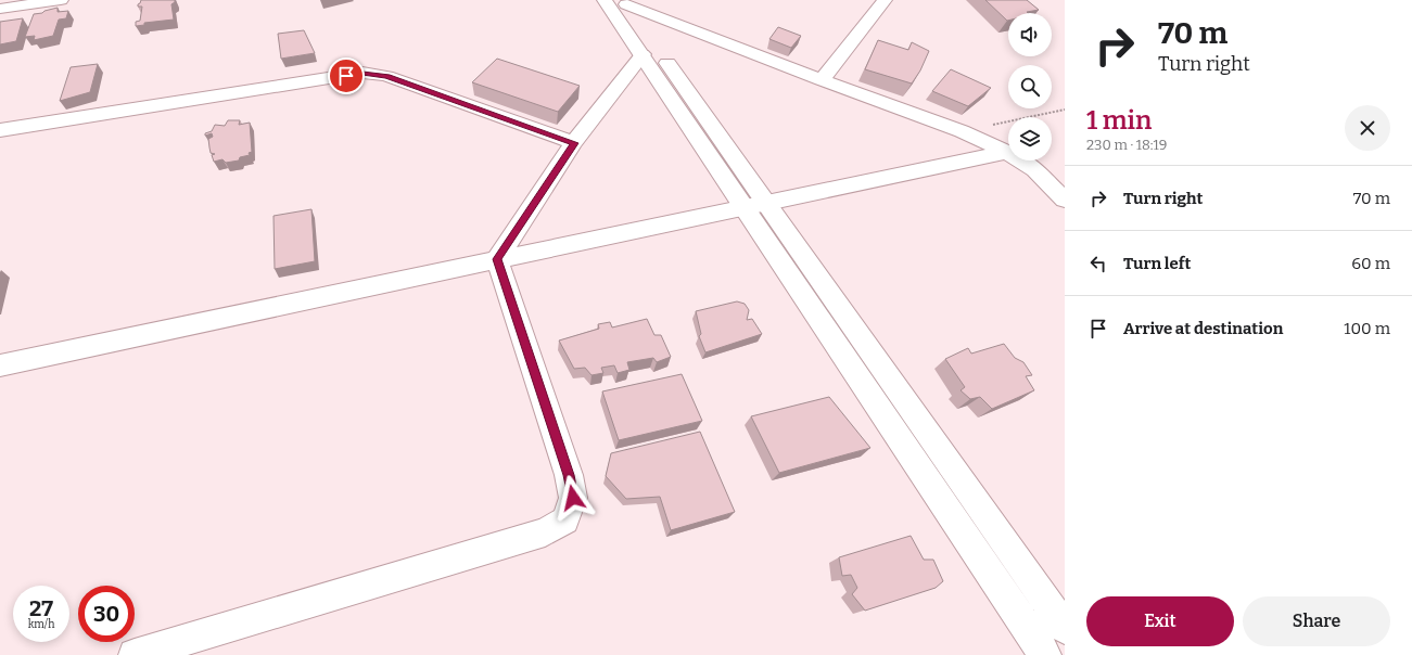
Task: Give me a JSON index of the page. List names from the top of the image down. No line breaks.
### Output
{"page":{"turn":["70 m","Turn right"],"heading":["1 min","230 m · 18:19"],"list":[{"name":"Turn right","value":"70 m"},{"name":"Turn left","value":"60 m"},{"name":"Arrive at destination","value":"100 m"}],"speed":"27 km/h","limit":"30","buttons":["Exit","Share"]}}
